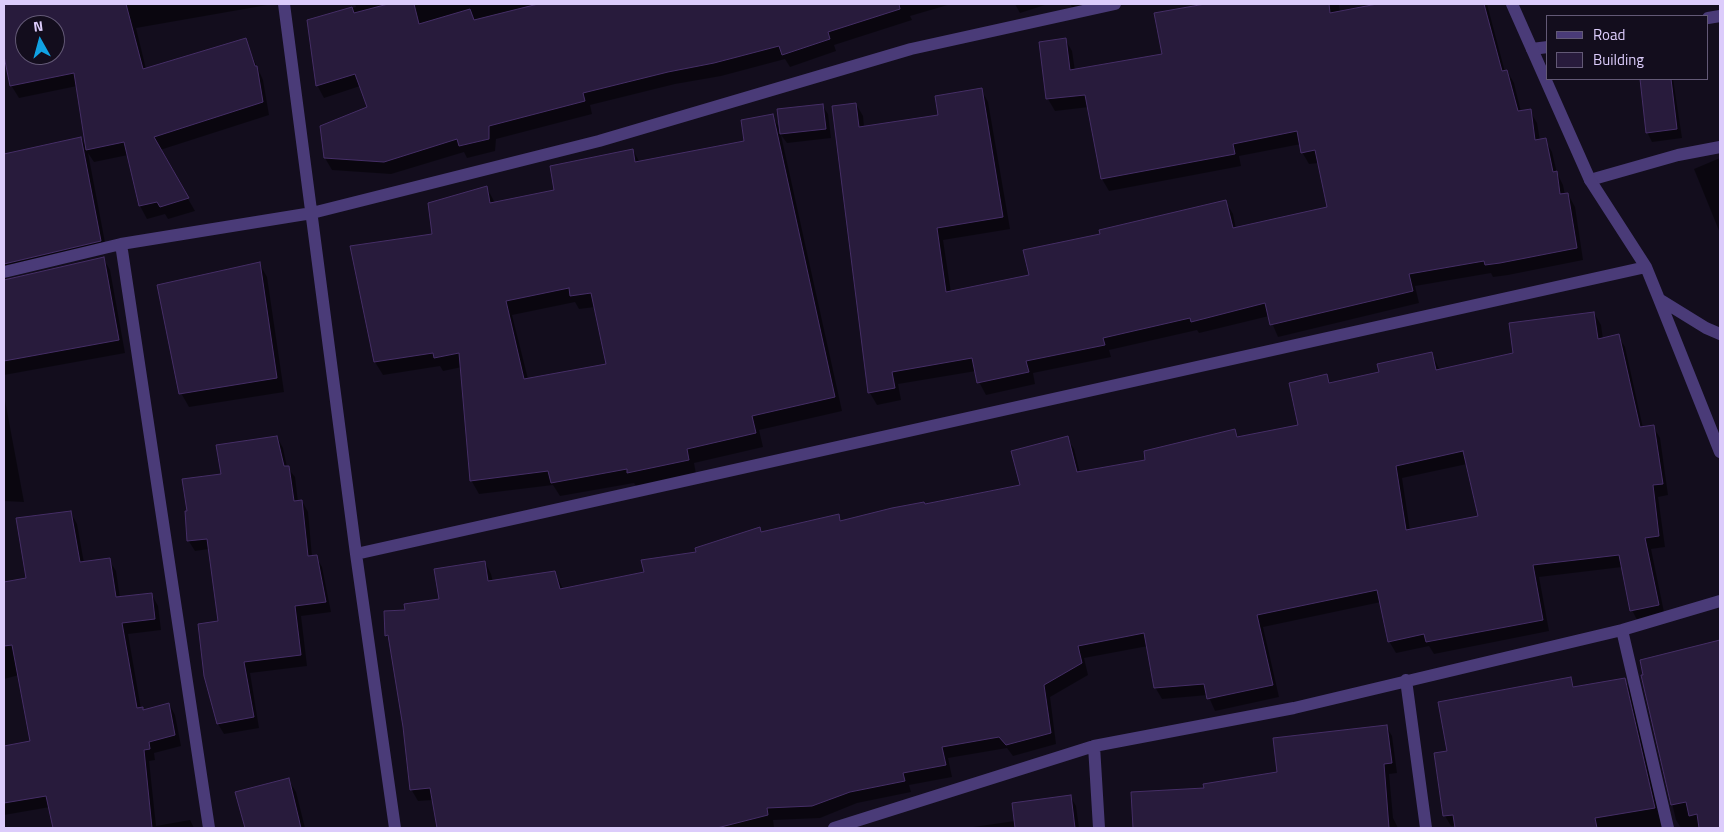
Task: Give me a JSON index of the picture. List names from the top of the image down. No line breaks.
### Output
{"legend":["Road","Building"],"north":"top"}
